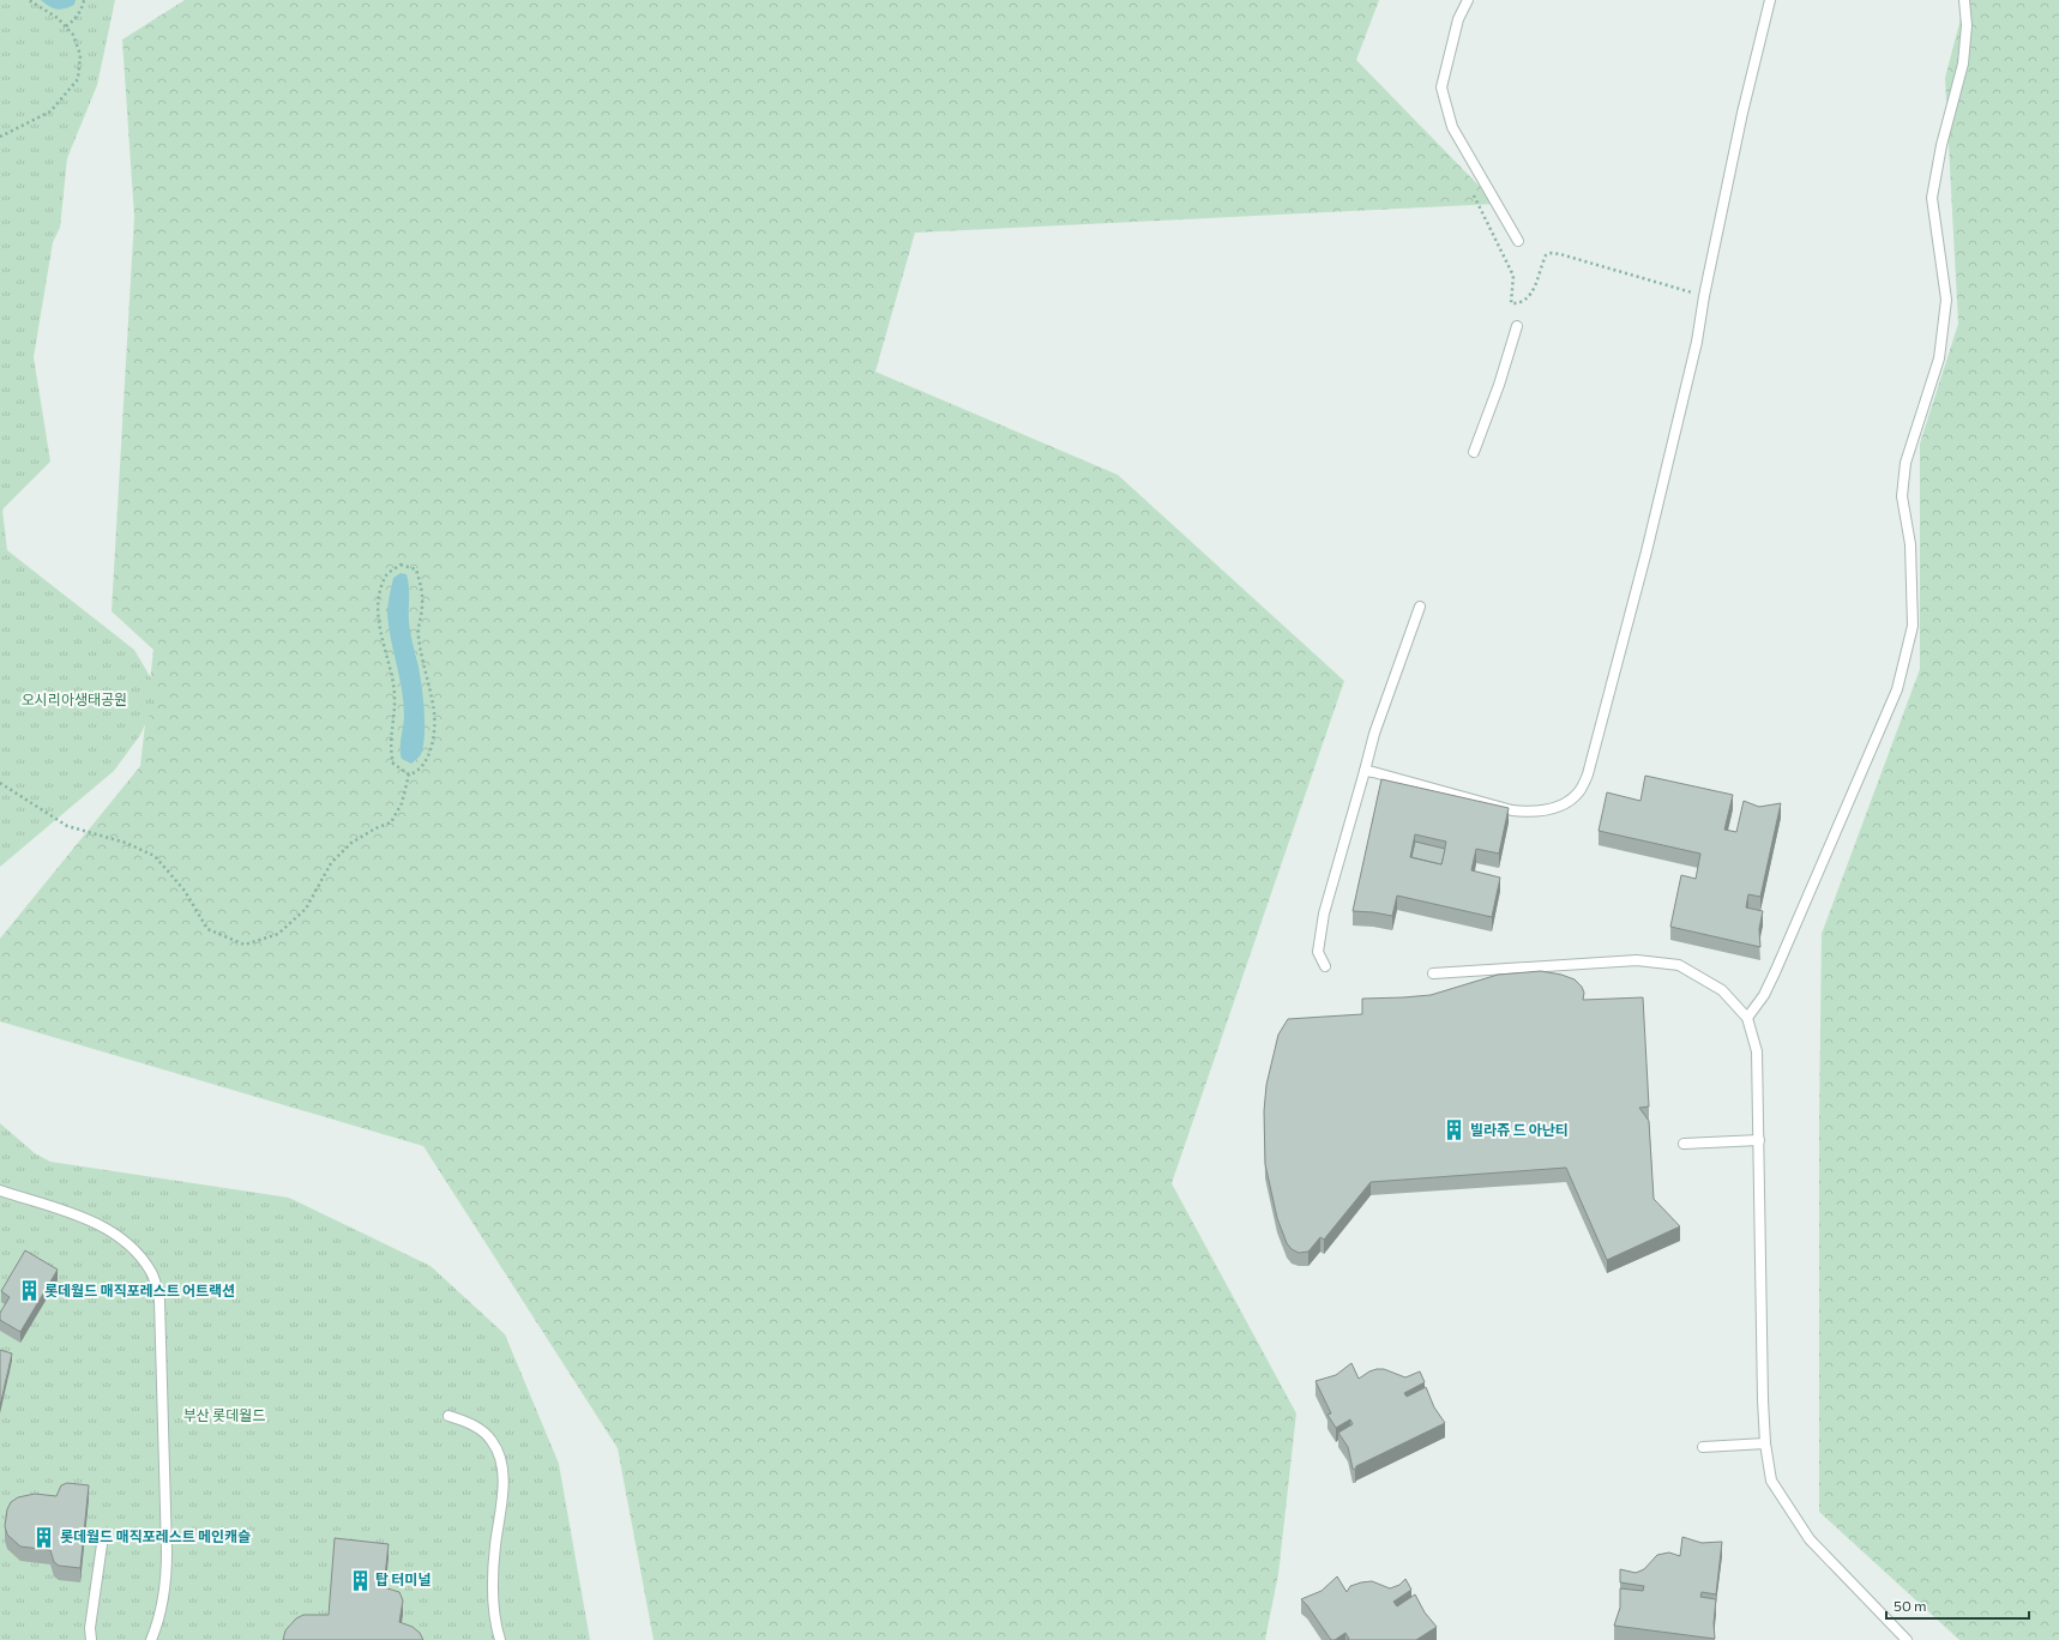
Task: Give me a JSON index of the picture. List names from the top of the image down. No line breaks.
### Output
{"parks":["오시리아생태공원","부산 롯데월드"],"places":{"building":["빌라쥬 드 아난티","롯데월드 매직포레스트 어트랙션","롯데월드 매직포레스트 메인캐슬","탑 터미널"]},"scale_bar":"50 m"}
